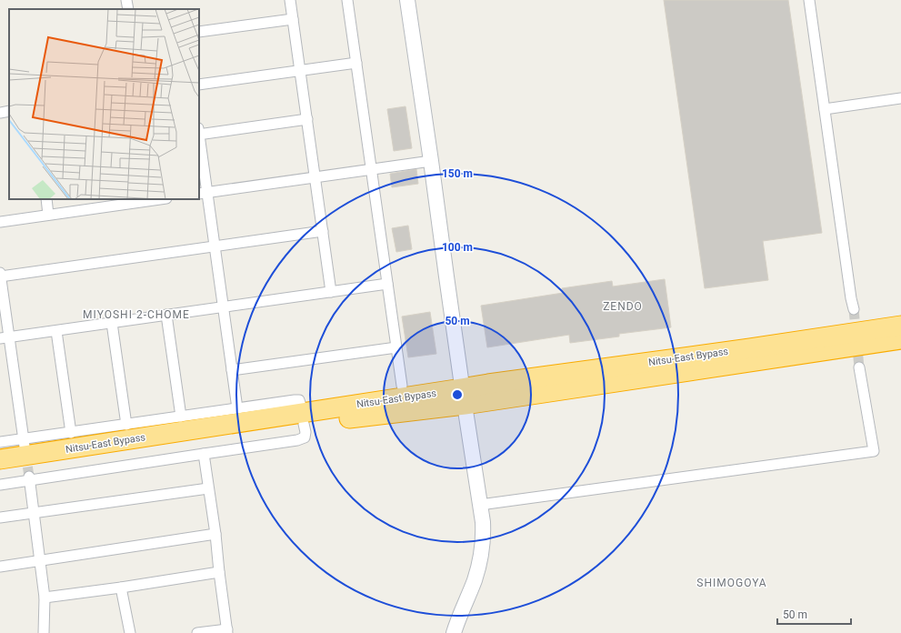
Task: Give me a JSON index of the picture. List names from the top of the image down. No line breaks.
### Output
{"streets":{"highway":["Nitsu-East Bypass"]},"districts":["ZENDO","MIYOSHI 2-CHOME","SHIMOGOYA"],"scale_bar":"50 m","rings":["150 m","100 m","50 m"]}
